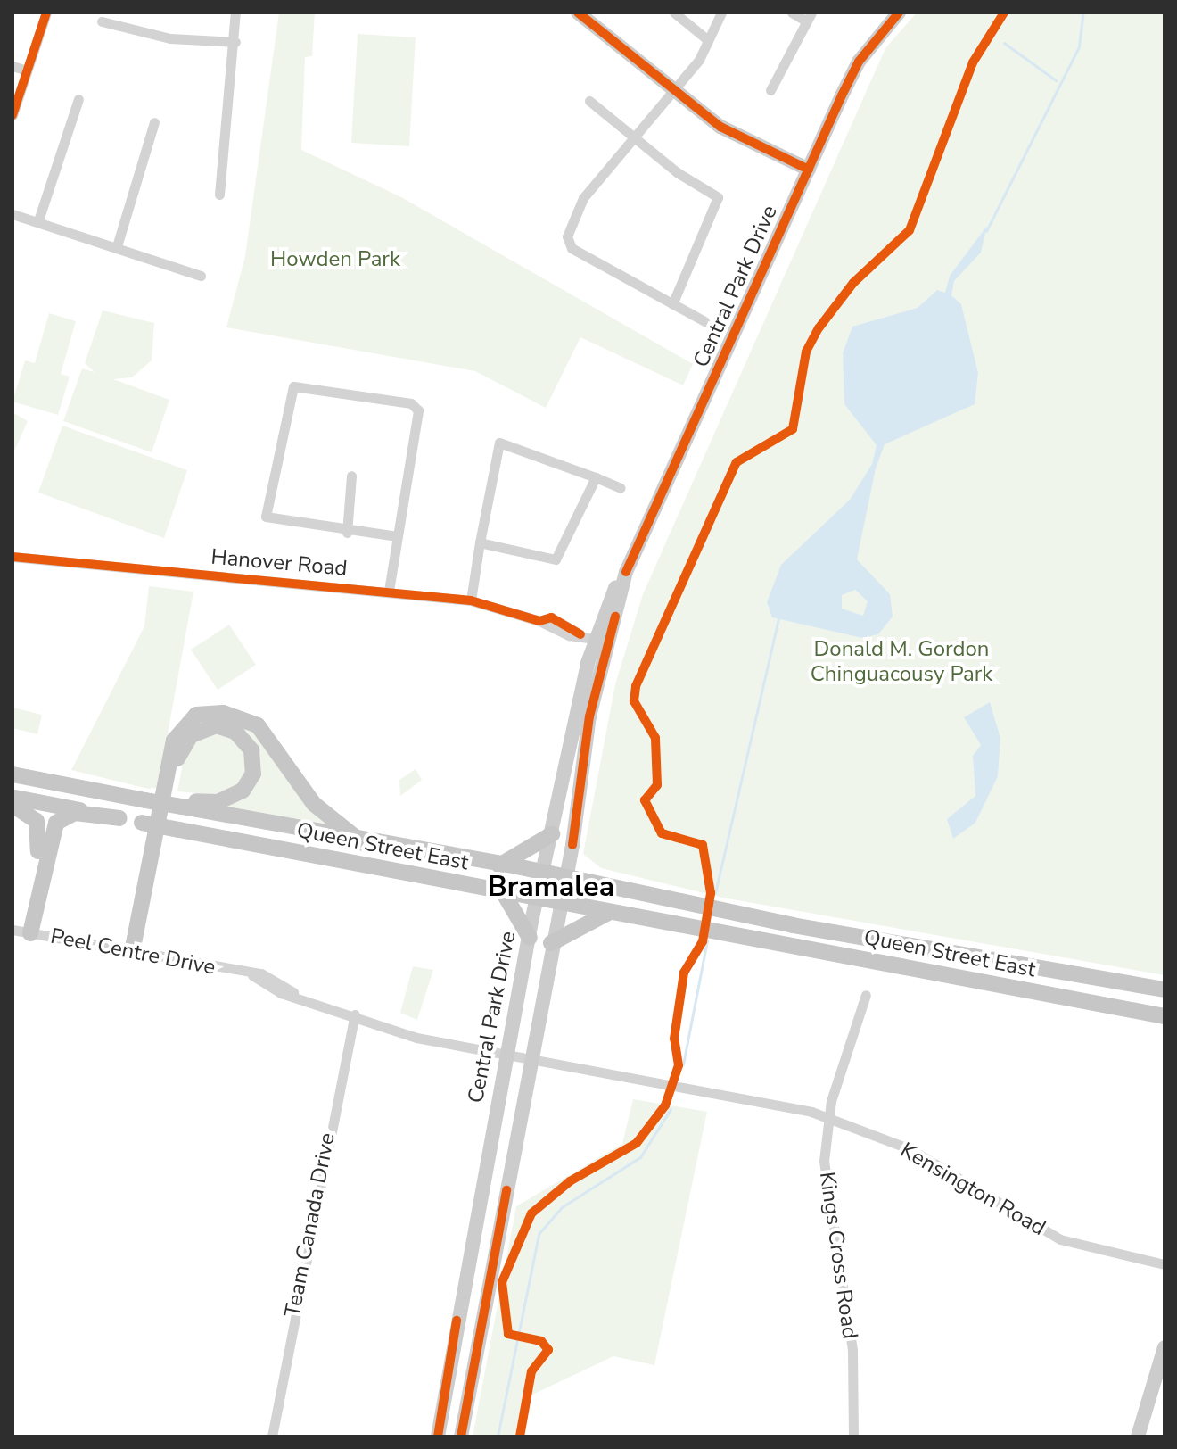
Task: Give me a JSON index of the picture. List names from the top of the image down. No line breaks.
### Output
{"streets":{"main road":["Queen Street East"],"street":["Central Park Drive","Hanover Road","Peel Centre Drive","Kensington Road","Team Canada Drive","Kings Cross Road"]},"crossings":[["Central Park Drive","Hanover Road"],["Central Park Drive","Queen Street East"],["Central Park Drive","Peel Centre Drive"],["Central Park Drive","Kensington Road"],["Peel Centre Drive","Kensington Road"],["Peel Centre Drive","Team Canada Drive"],["Kensington Road","Kings Cross Road"]],"districts":["Bramalea"],"parks":["Howden Park","Donald M. Gordon Chinguacousy Park"]}
